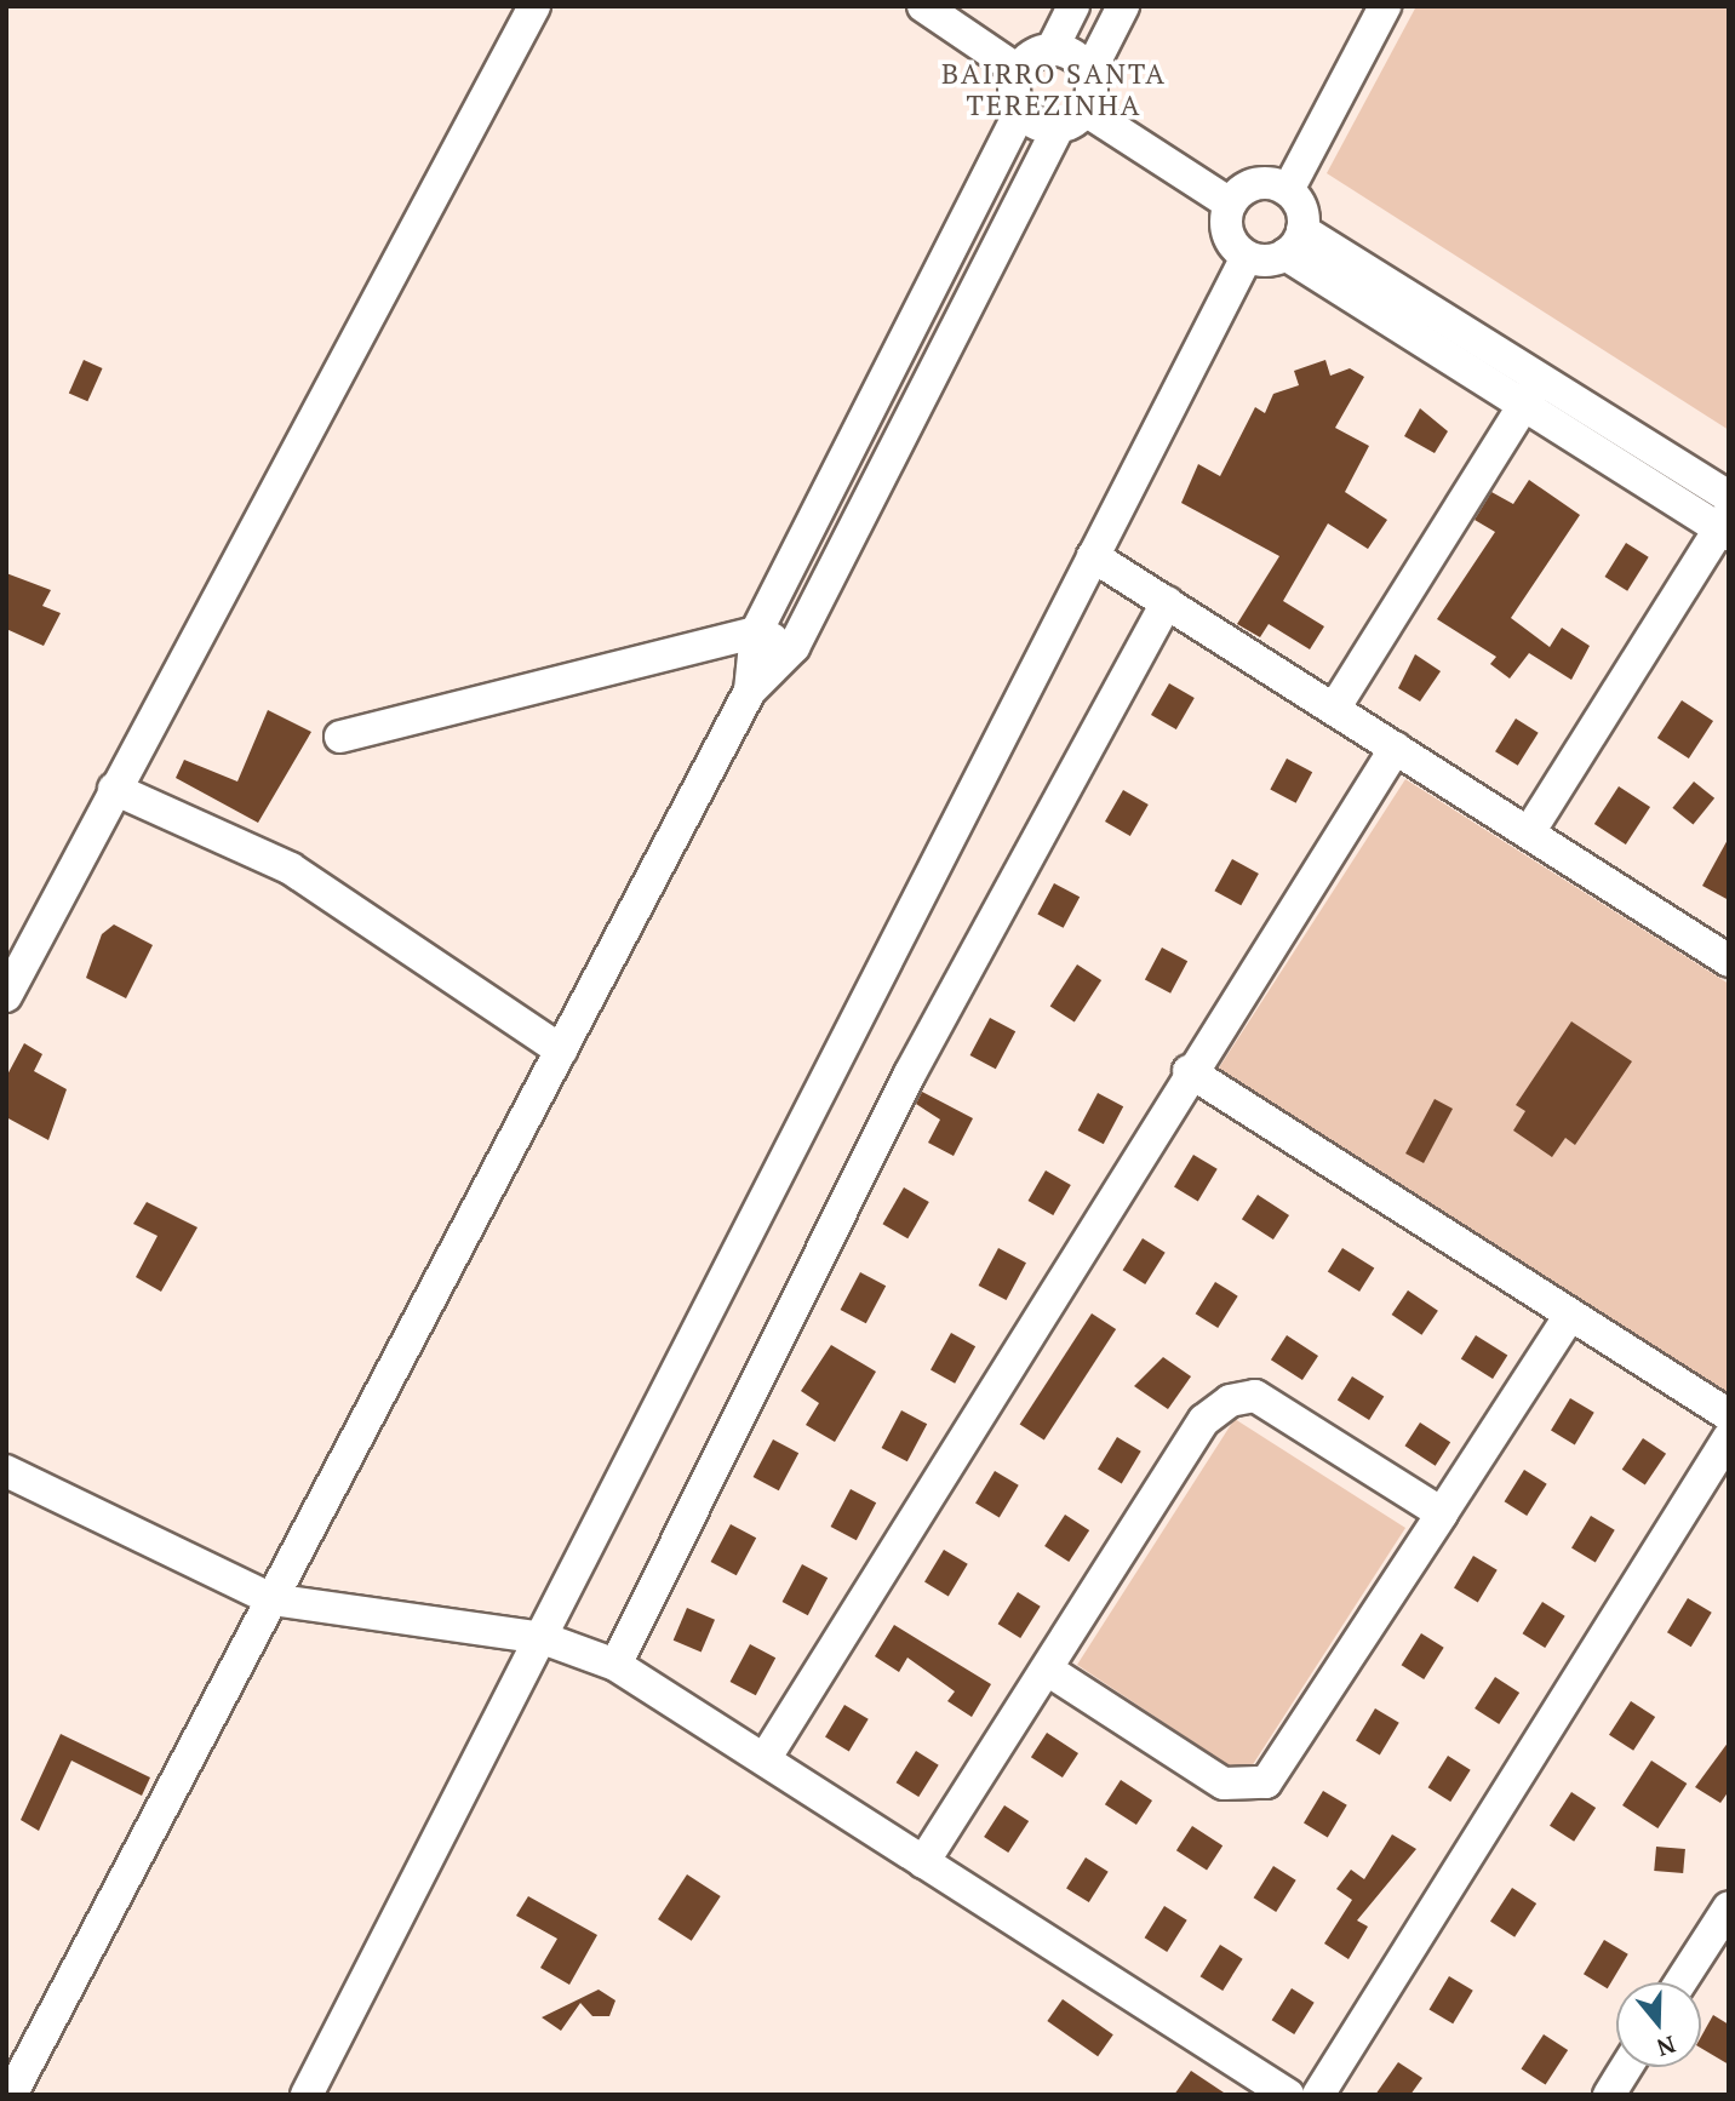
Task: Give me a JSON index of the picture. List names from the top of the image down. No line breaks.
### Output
{"districts":["BAIRRO SANTA TEREZINHA"],"north":"bottom"}
